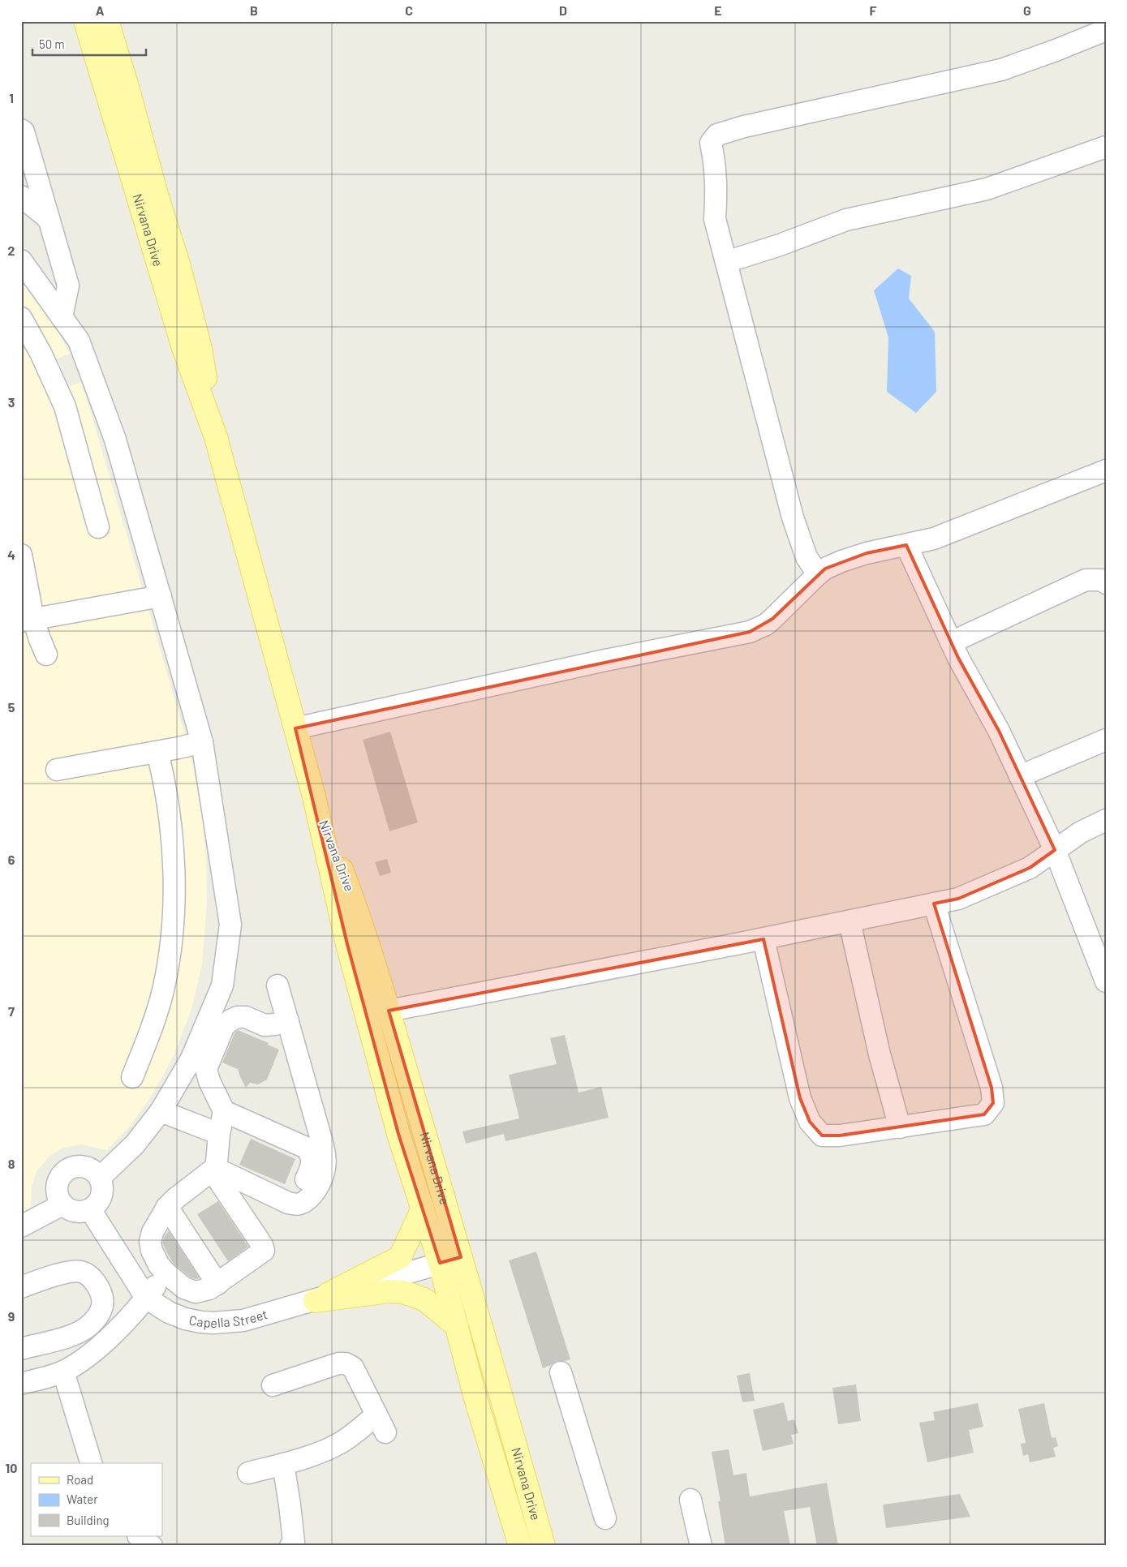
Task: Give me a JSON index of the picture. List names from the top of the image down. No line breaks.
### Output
{"streets":{"main road":["Nirvana Drive"],"street":["Capella Street"]},"crossings":[["Nirvana Drive","Capella Street"]],"legend":["Road","Water","Building"],"scale_bar":"50 m","grid":{"columns":["A","B","C","D","E","F","G"],"rows":["1","2","3","4","5","6","7","8","9","10"]}}
